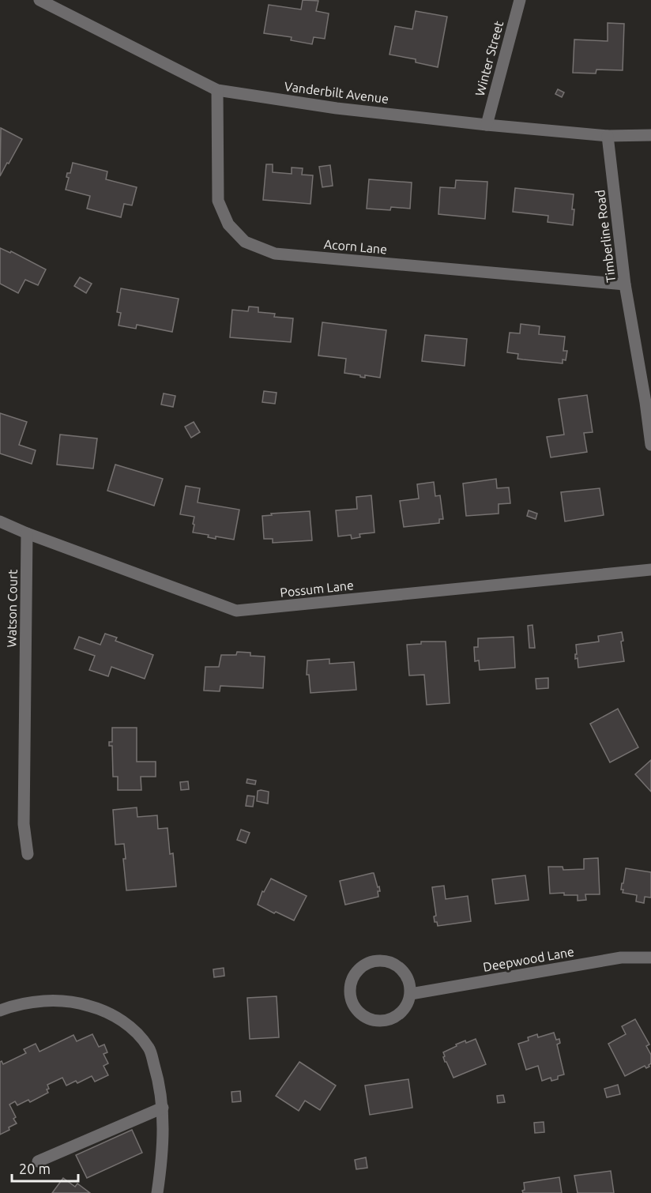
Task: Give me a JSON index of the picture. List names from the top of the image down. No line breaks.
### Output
{"streets":{"street":["Winter Street","Vanderbilt Avenue","Timberline Road","Acorn Lane","Possum Lane","Watson Court","Deepwood Lane"]},"crossings":[["Winter Street","Vanderbilt Avenue"],["Vanderbilt Avenue","Timberline Road"],["Vanderbilt Avenue","Acorn Lane"],["Timberline Road","Acorn Lane"],["Possum Lane","Watson Court"]],"scale_bar":"20 m"}
